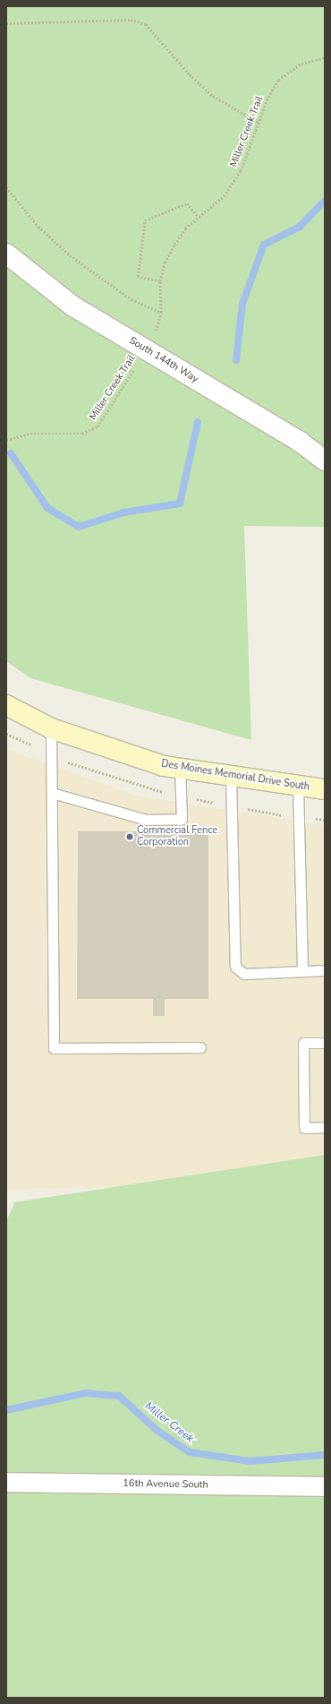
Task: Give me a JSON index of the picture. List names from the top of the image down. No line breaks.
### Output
{"streets":{"main road":["Des Moines Memorial Drive South"],"street":["South 144th Way","16th Avenue South"],"path":["Miller Creek Trail"]},"crossings":[["Miller Creek Trail","South 144th Way"]],"water":["Miller Creek"],"places":["Commercial Fence Corporation"]}
